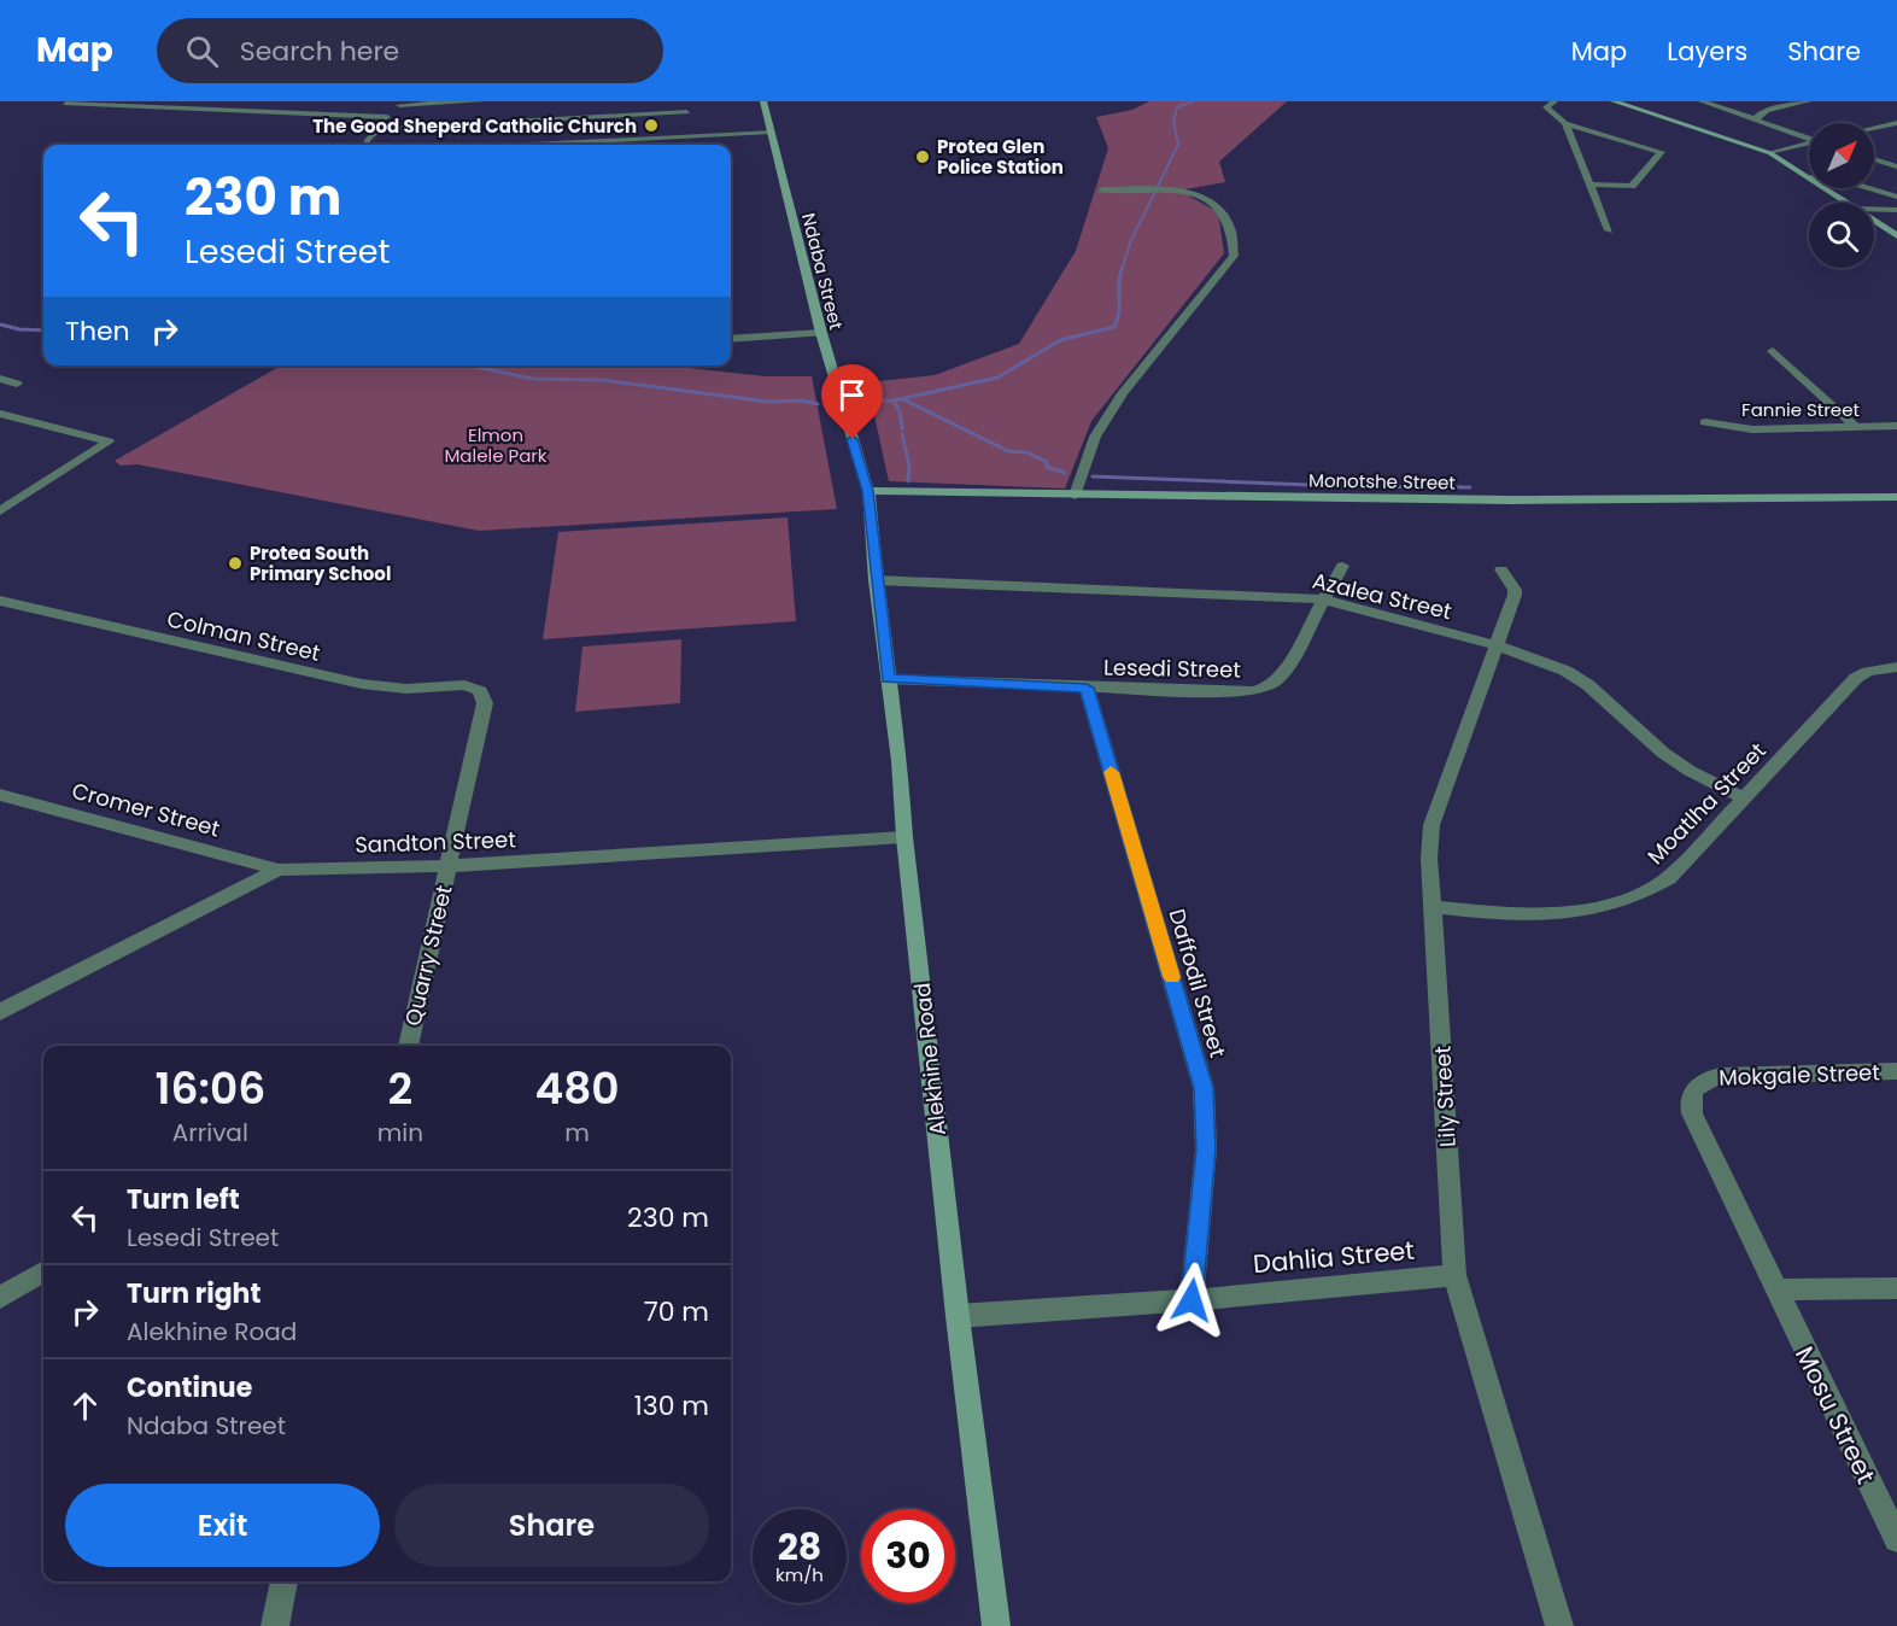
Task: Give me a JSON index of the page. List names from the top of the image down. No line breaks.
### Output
{"streets":{"street":["Ndaba Street","Fannie Street","Monotshe Street","Azalea Street","Colman Street","Lesedi Street","Moatlha Street","Cromer Street","Sandton Street","Quarry Street","Daffodil Street","Alekhine Road","Mokgale Street","Lily Street","Dahlia Street","Mosu Street"]},"crossings":[["Ndaba Street","Monotshe Street"],["Ndaba Street","Alekhine Road"],["Monotshe Street","Alekhine Road"],["Azalea Street","Lesedi Street"],["Azalea Street","Moatlha Street"],["Azalea Street","Alekhine Road"],["Azalea Street","Lily Street"],["Colman Street","Quarry Street"],["Lesedi Street","Daffodil Street"],["Lesedi Street","Alekhine Road"],["Moatlha Street","Lily Street"],["Cromer Street","Sandton Street"],["Sandton Street","Quarry Street"],["Sandton Street","Alekhine Road"],["Daffodil Street","Dahlia Street"],["Alekhine Road","Dahlia Street"],["Mokgale Street","Mosu Street"],["Lily Street","Dahlia Street"]],"parks":["Elmon Malele Park"],"places":["The Good Sheperd Catholic Church","Protea Glen Police Station","Protea South Primary School"],"north":"top right","page":{"header":"Map","search":"Search here","nav":["Map","Layers","Share"],"turn":["230 m","Lesedi Street"],"then":"Then","eta":["16:06","Arrival","2","min","480","m"],"list":[{"name":"Turn left","note":"Lesedi Street","value":"230 m"},{"name":"Turn right","note":"Alekhine Road","value":"70 m"},{"name":"Continue","note":"Ndaba Street","value":"130 m"}],"buttons":["Exit","Share"],"speed":"28 km/h","limit":"30"}}
